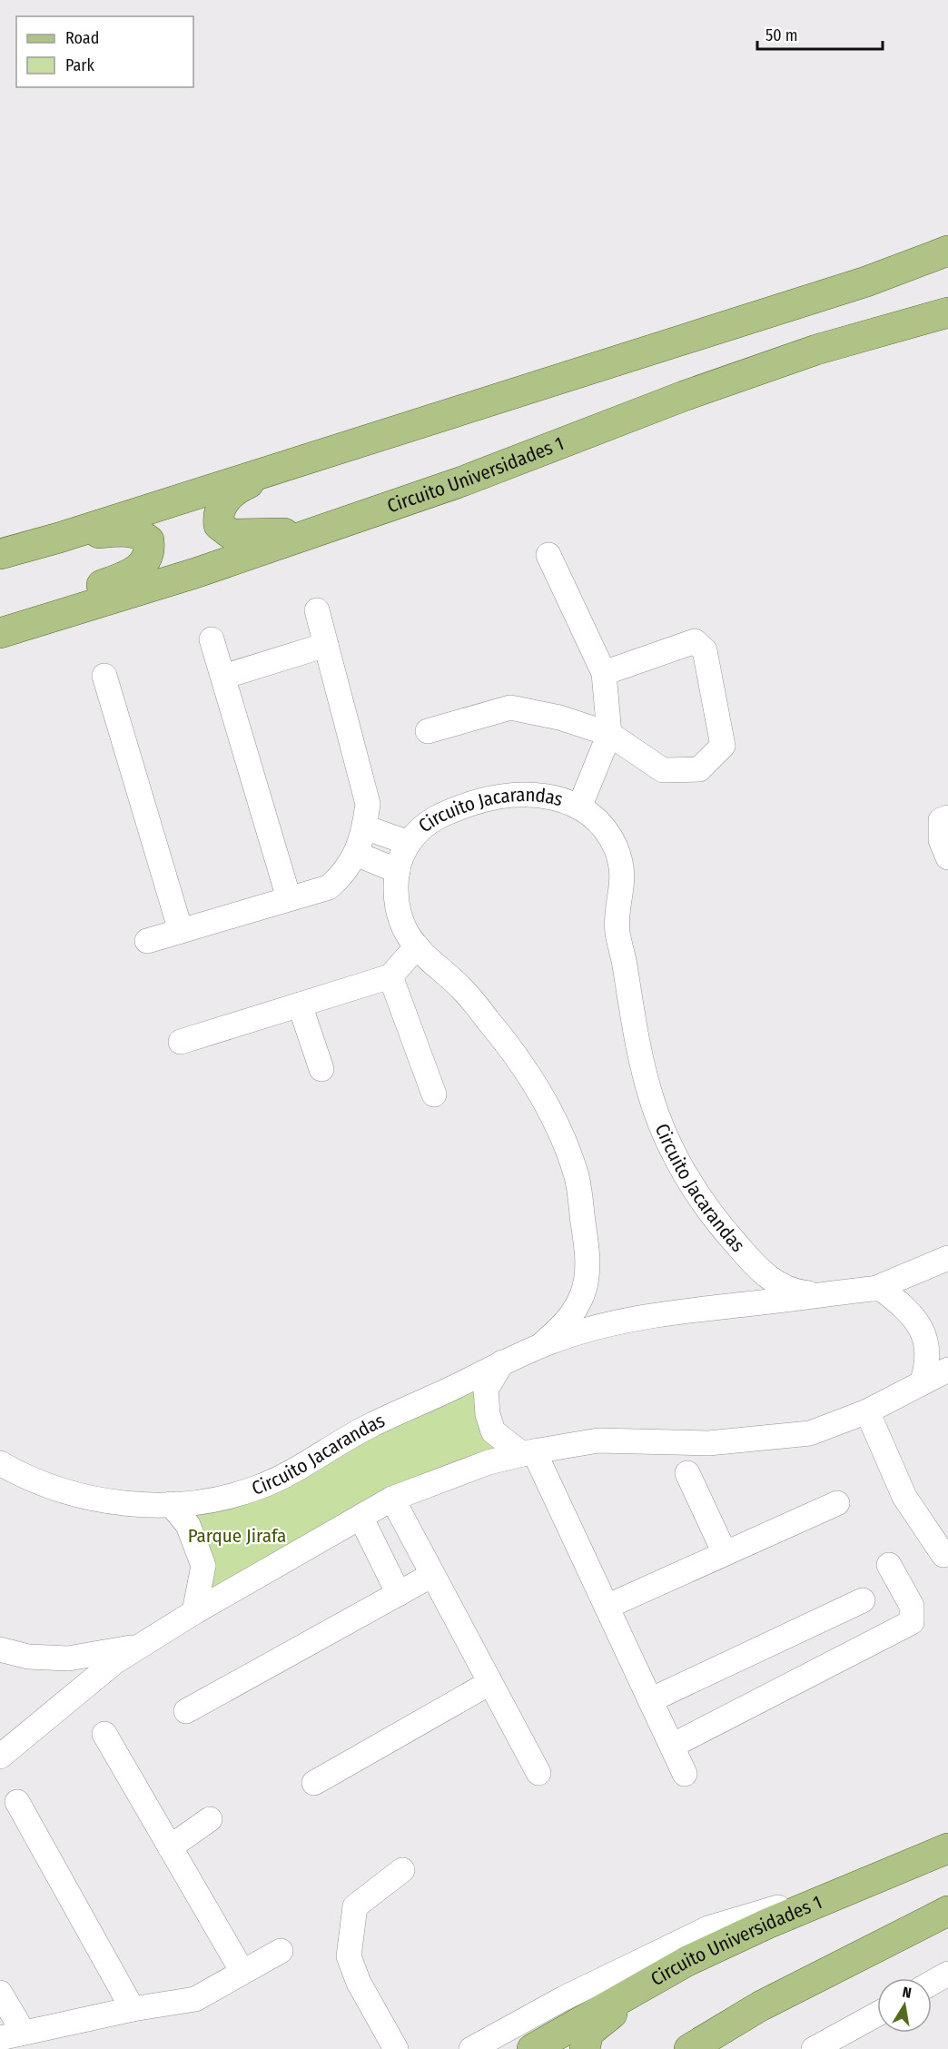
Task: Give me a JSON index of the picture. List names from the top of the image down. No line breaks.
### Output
{"streets":{"main road":["Circuito Universidades 1"],"street":["Circuito Jacarandas"]},"parks":["Parque Jirafa"],"legend":["Road","Park"],"scale_bar":"50 m","north":"top"}
